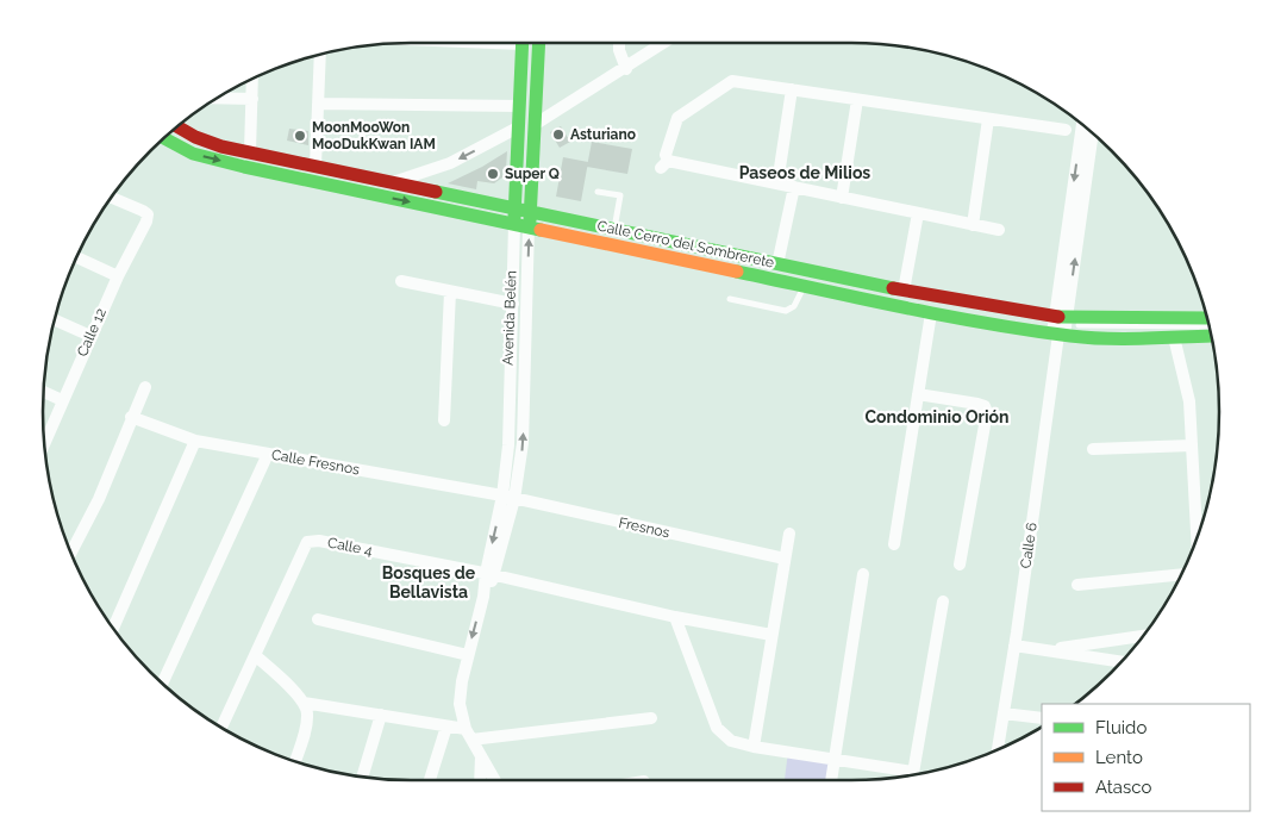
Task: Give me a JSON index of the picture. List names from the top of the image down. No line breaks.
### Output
{"streets":{"main road":["Calle Cerro del Sombrerete","Avenida Belén"],"street":["Calle 12","Calle Fresnos","Fresnos","Calle 6","Calle 4"]},"crossings":[["Calle Cerro del Sombrerete","Avenida Belén"],["Calle Cerro del Sombrerete","Calle 6"],["Avenida Belén","Calle Fresnos"],["Avenida Belén","Fresnos"],["Avenida Belén","Calle 4"],["Calle Fresnos","Fresnos"]],"districts":["Paseos de Milios","Condominio Orión","Bosques de Bellavista"],"places":["Asturiano","MoonMooWon MooDukKwan IAM","Super Q"],"legend":["Fluido","Lento","Atasco"]}
